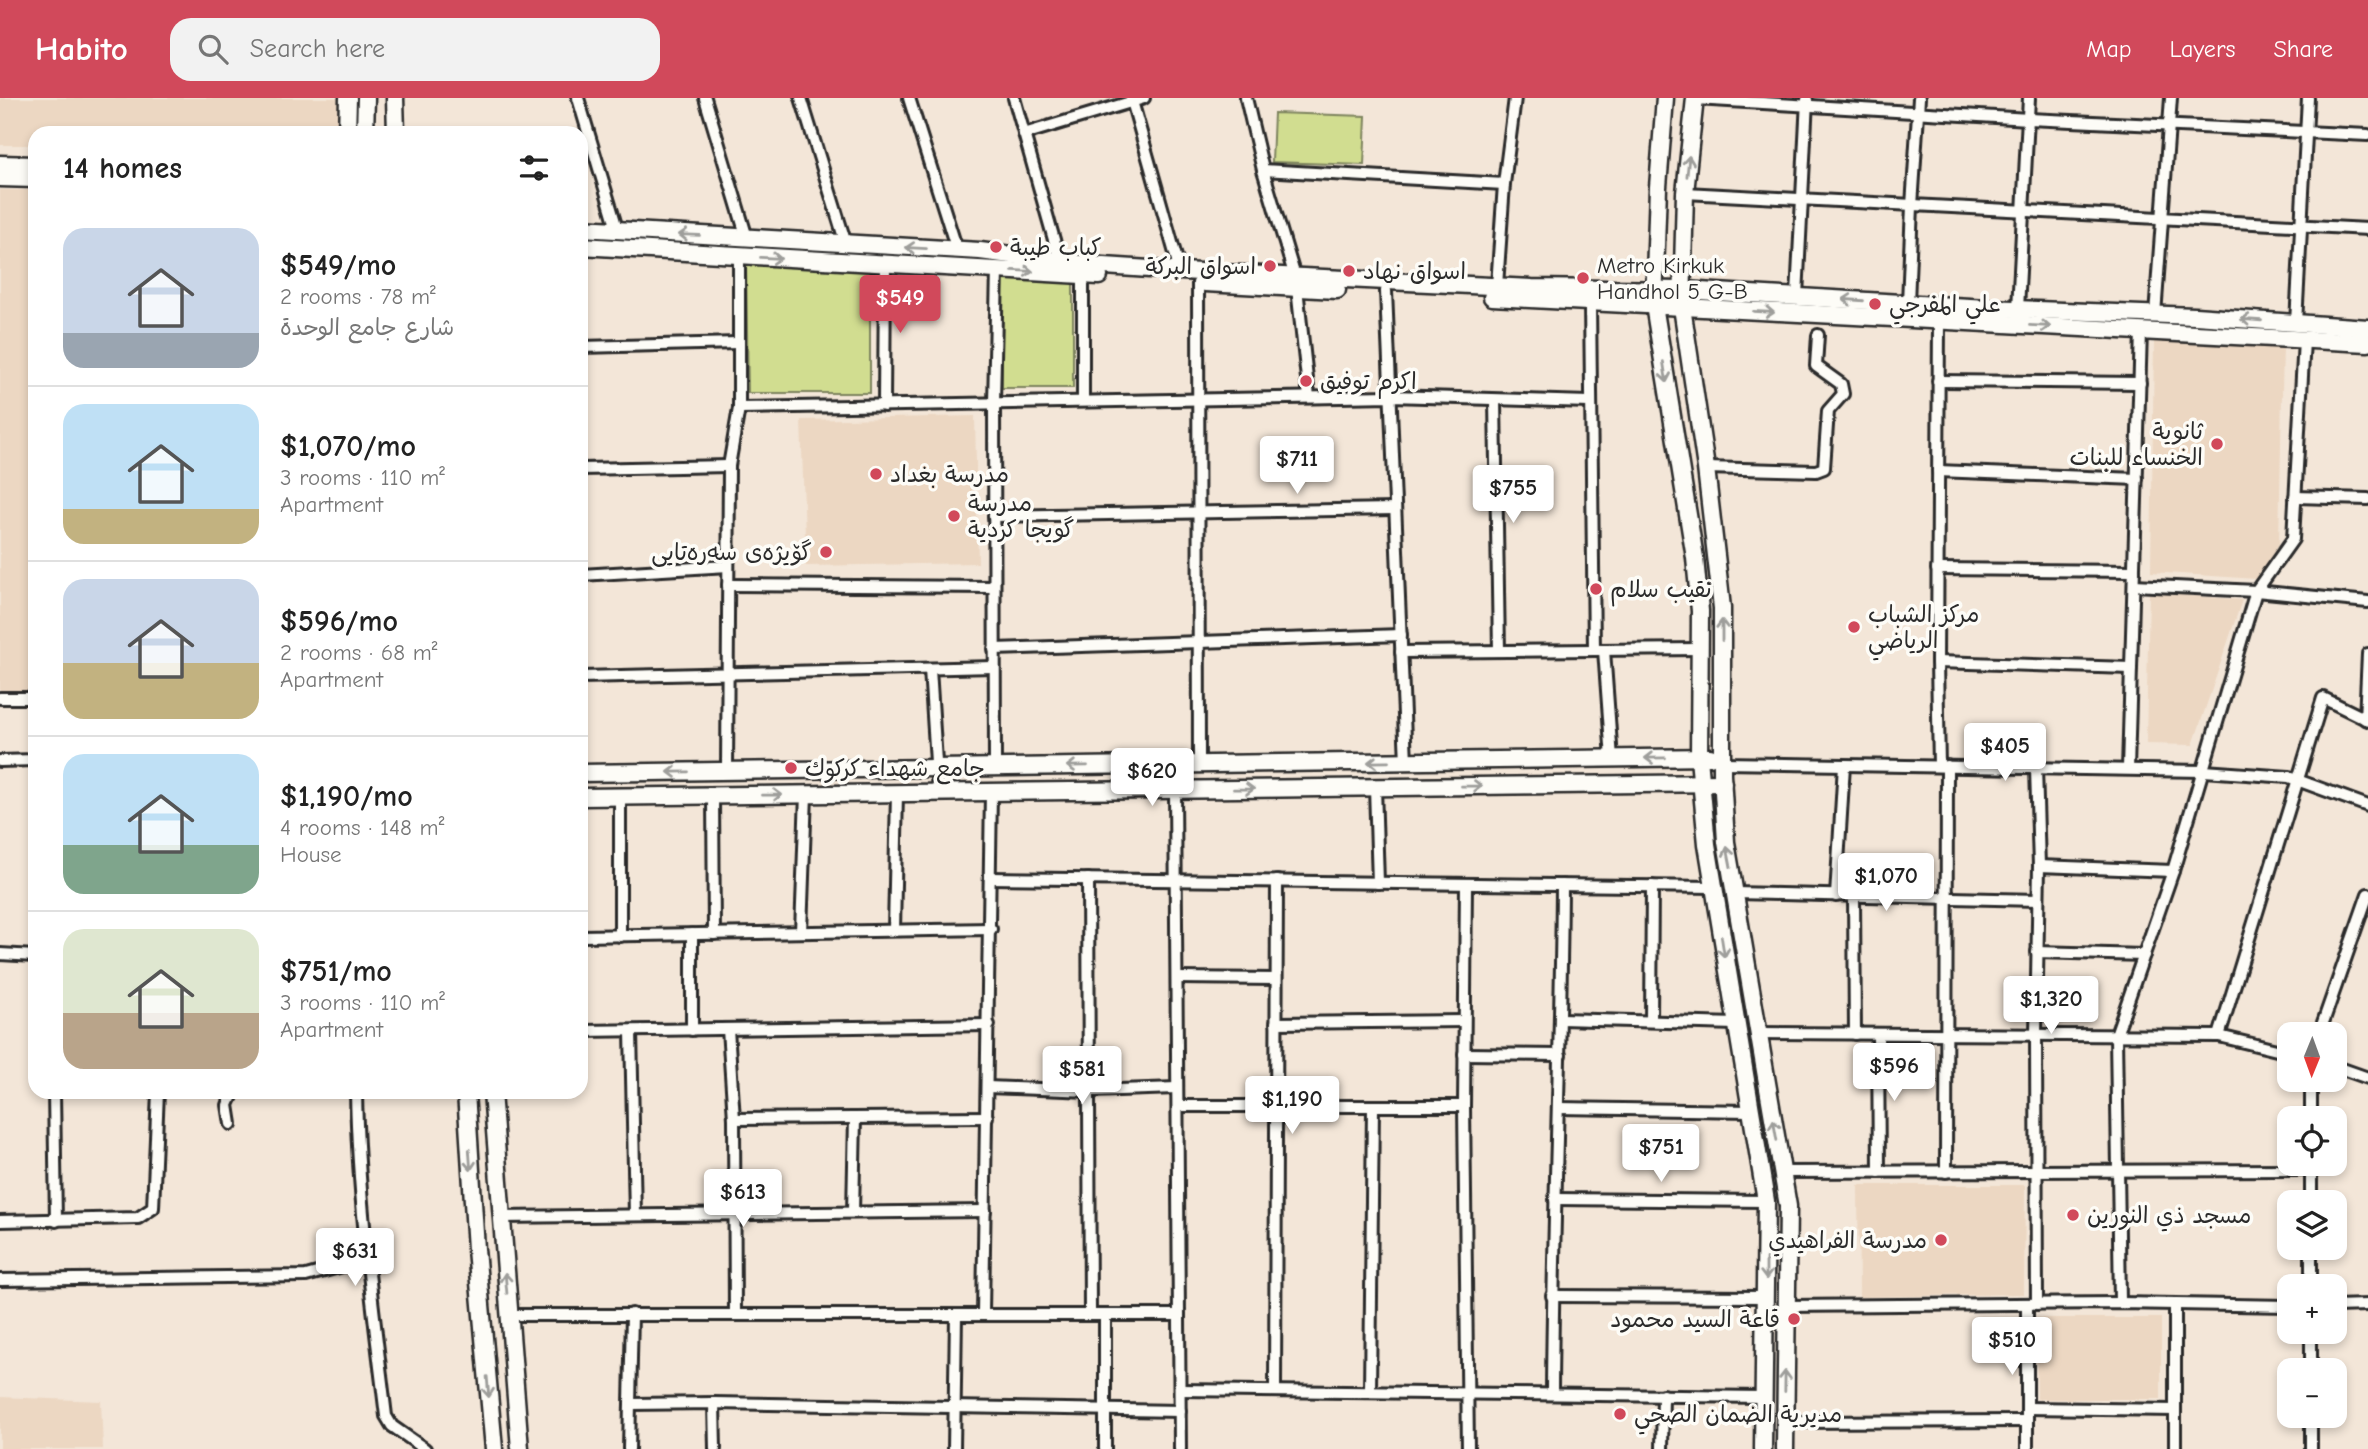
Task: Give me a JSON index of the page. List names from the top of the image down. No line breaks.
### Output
{"places":["كباب طيبة","اسواق البركة","اسواق نهاد","Metro Kirkuk Handhol 5 G-B","علي المفرجي","اكرم توفيق","ثانوية الخنساء للبنات","مدرسة بغداد","مدرسة گويجا كردية","گۆیژەی سەرەتایی","نقيب سلام","مركز الشباب الرياضي","جامع شهداء كركوك","مسجد ذي النورين","مدرسة الفراهيدي","قاعة السيد محمود","مديرية الضمان الصحي"],"north":"bottom","page":{"header":"Habito","search":"Search here","nav":["Map","Layers","Share"],"heading":"14 homes","list":[{"name":"$549/mo","note":"2 rooms · 78 m² · شارع جامع الوحدة"},{"name":"$1,070/mo","note":"3 rooms · 110 m² · Apartment"},{"name":"$596/mo","note":"2 rooms · 68 m² · Apartment"},{"name":"$1,190/mo","note":"4 rooms · 148 m² · House"},{"name":"$751/mo","note":"3 rooms · 110 m² · Apartment"}],"price":["$549","$711","$755","$405","$620","$1,070","$1,320","$596","$581","$1,190","$751","$613","$631","$510"],"map_buttons":["+","−"]}}
